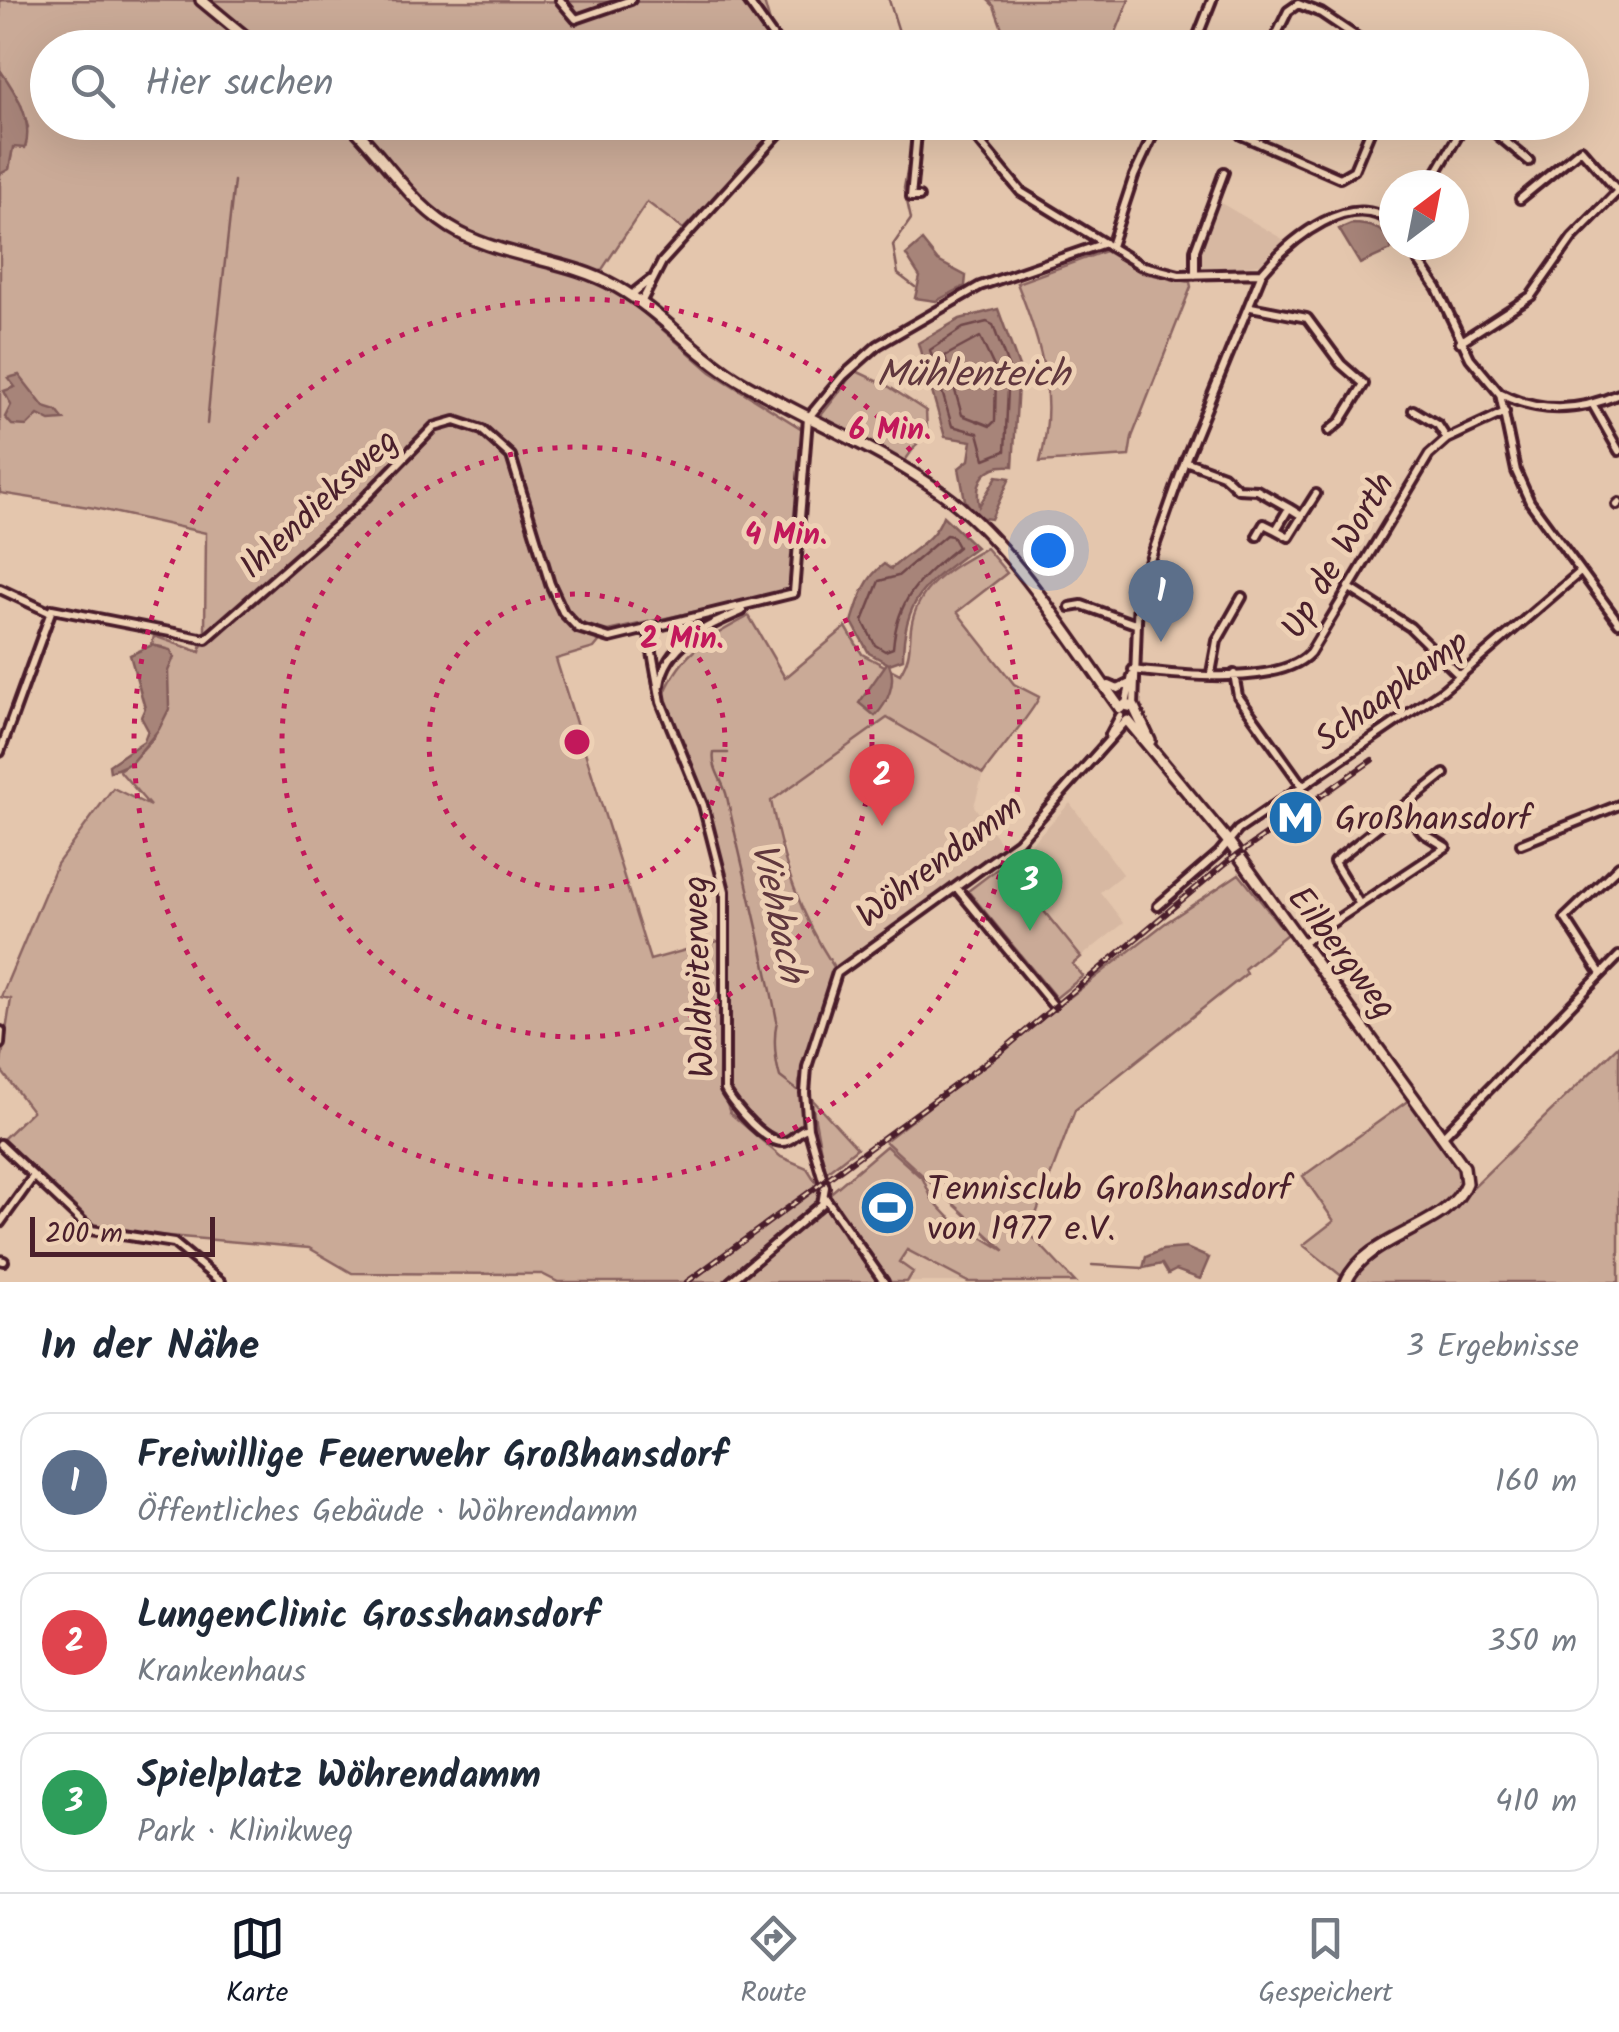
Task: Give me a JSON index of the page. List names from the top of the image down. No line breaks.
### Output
{"streets":{"main road":["Eilbergweg"],"street":["Ihlendieksweg","Up de Worth","Schaapkamp","Wöhrendamm","Waldreiterweg"]},"crossings":[["Ihlendieksweg","Waldreiterweg"],["Schaapkamp","Eilbergweg"],["Wöhrendamm","Eilbergweg"],["Wöhrendamm","Waldreiterweg"]],"water":["Mühlenteich","Viehbach"],"places":{"metro station":["Großhansdorf"],"sports":["Tennisclub Großhansdorf von 1977 e.V."]},"scale_bar":"200 m","north":"top right","page":{"search":"Hier suchen","pins":["1","2","3"],"scale":"200 m","heading":["In der Nähe","3 Ergebnisse"],"list":[{"mark":"1","name":"Freiwillige Feuerwehr Großhansdorf","note":"Öffentliches Gebäude · Wöhrendamm","value":"160 m"},{"mark":"2","name":"LungenClinic Grosshansdorf","note":"Krankenhaus","value":"350 m"},{"mark":"3","name":"Spielplatz Wöhrendamm","note":"Park · Klinikweg","value":"410 m"}],"nav":["Karte","Route","Gespeichert"]},"rings":["6 Min.","4 Min.","2 Min."]}
